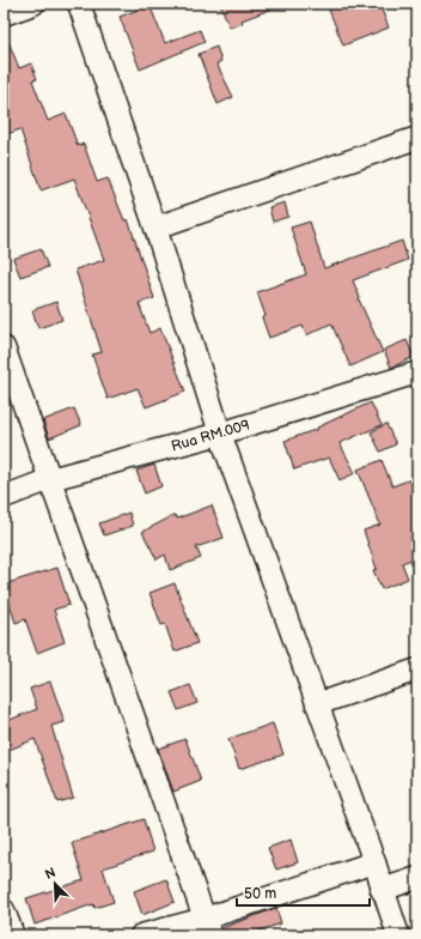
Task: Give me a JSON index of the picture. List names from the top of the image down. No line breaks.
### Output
{"streets":{"street":["Rua RM.009"]},"scale_bar":"50 m","north":"top left"}
